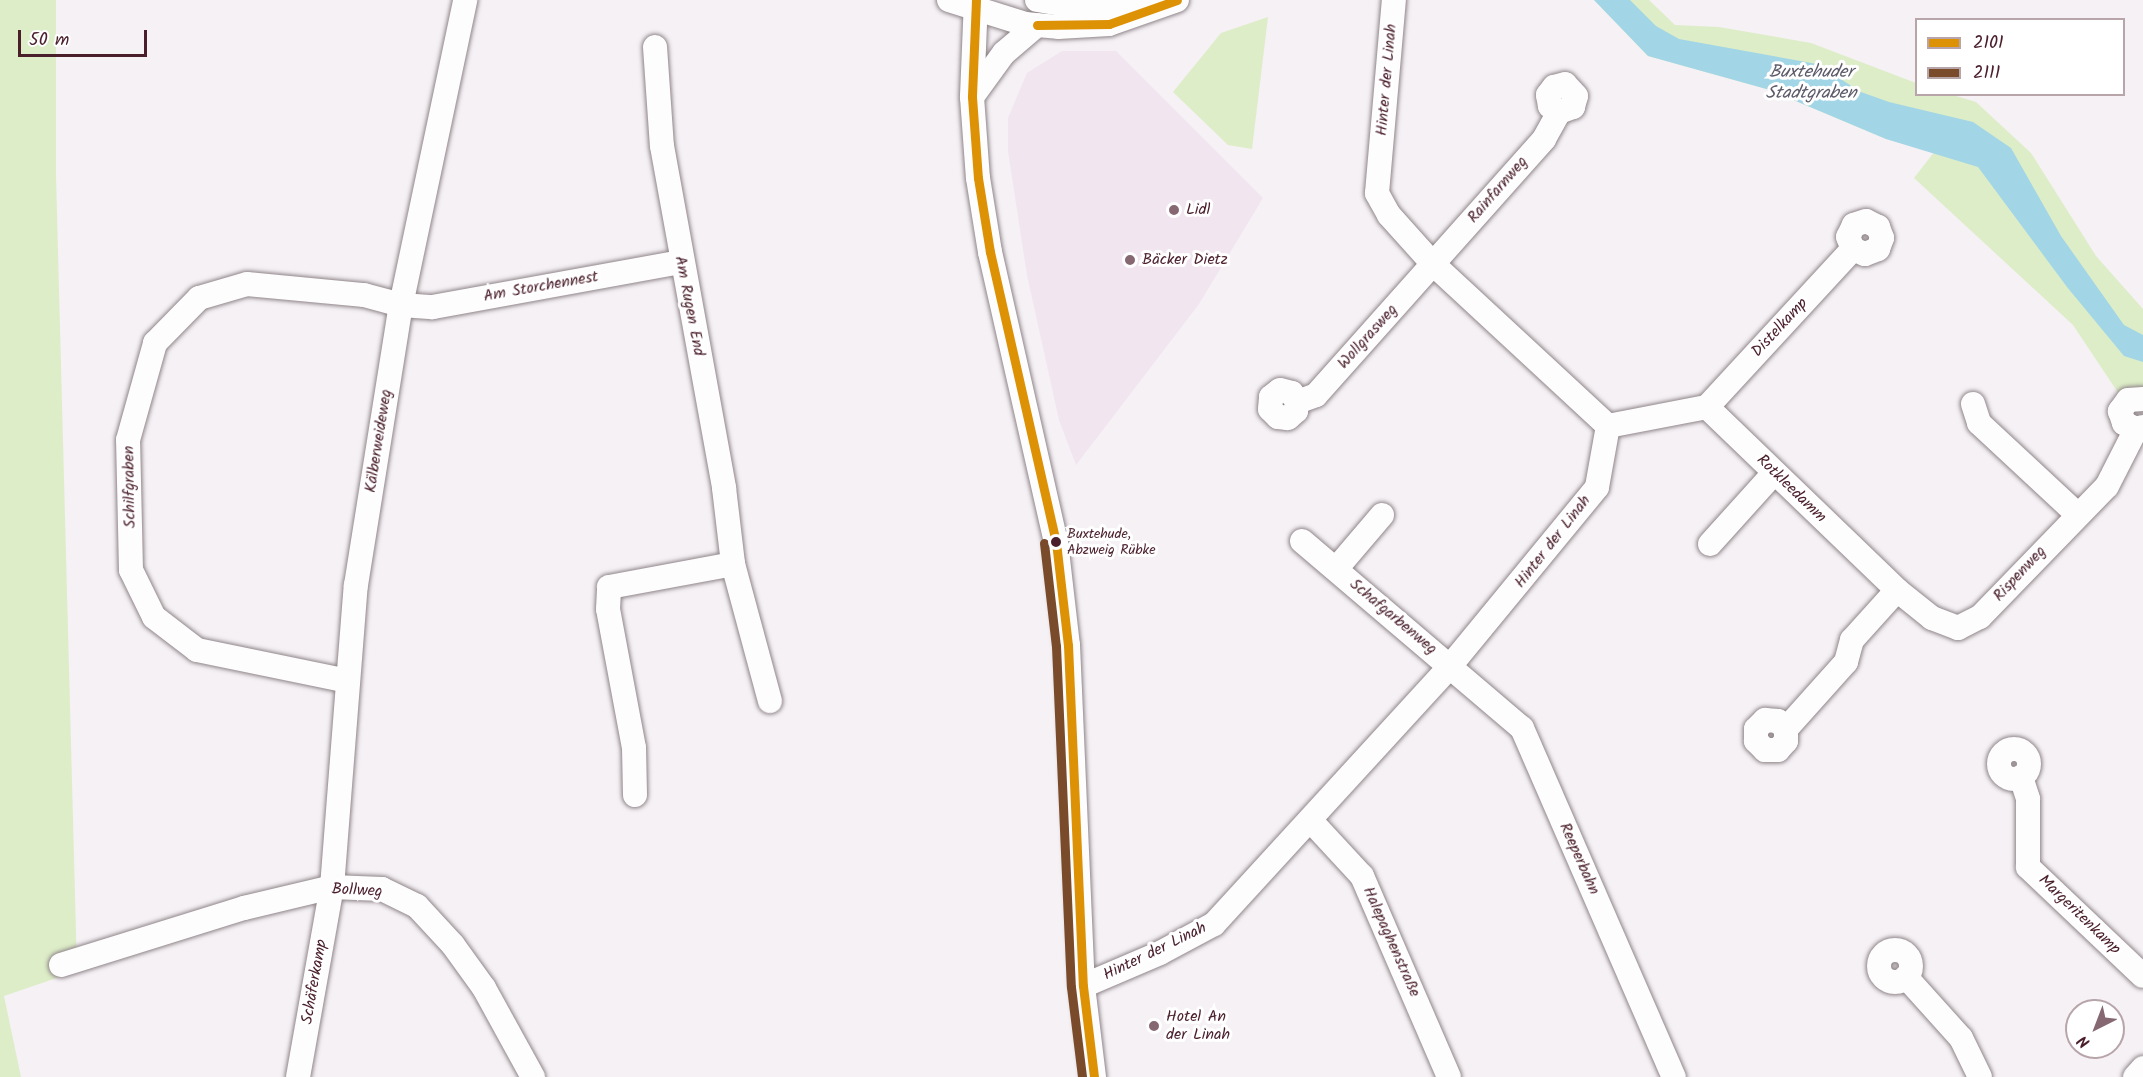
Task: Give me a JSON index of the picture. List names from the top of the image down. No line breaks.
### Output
{"streets":{"street":["Hinter der Linah","Rainfarnweg","Am Storchennest","Am Rugen End","Distelkamp","Wollgrasweg","Kälberweideweg","Schilfgraben","Rotkleedamm","Rispenweg","Schafgarbenweg","Reeperbahn","Bollweg","Margeritenkamp","Halepaghenstraße","Schäferkamp"]},"crossings":[["Hinter der Linah","Rainfarnweg"],["Hinter der Linah","Wollgrasweg"],["Hinter der Linah","Schafgarbenweg"],["Hinter der Linah","Reeperbahn"],["Hinter der Linah","Halepaghenstraße"],["Rainfarnweg","Wollgrasweg"],["Am Storchennest","Am Rugen End"],["Am Storchennest","Kälberweideweg"],["Am Storchennest","Schilfgraben"],["Distelkamp","Rotkleedamm"],["Kälberweideweg","Schilfgraben"],["Kälberweideweg","Bollweg"],["Kälberweideweg","Schäferkamp"],["Rotkleedamm","Rispenweg"],["Schafgarbenweg","Reeperbahn"],["Bollweg","Schäferkamp"]],"water":["Buxtehuder Stadtgraben"],"places":["Lidl","Bäcker Dietz","Buxtehude, Abzweig Rübke","Hotel An der Linah"],"lines":["transit line 2101","transit line 2111"],"legend":["2101","2111"],"scale_bar":"50 m","north":"bottom left"}
